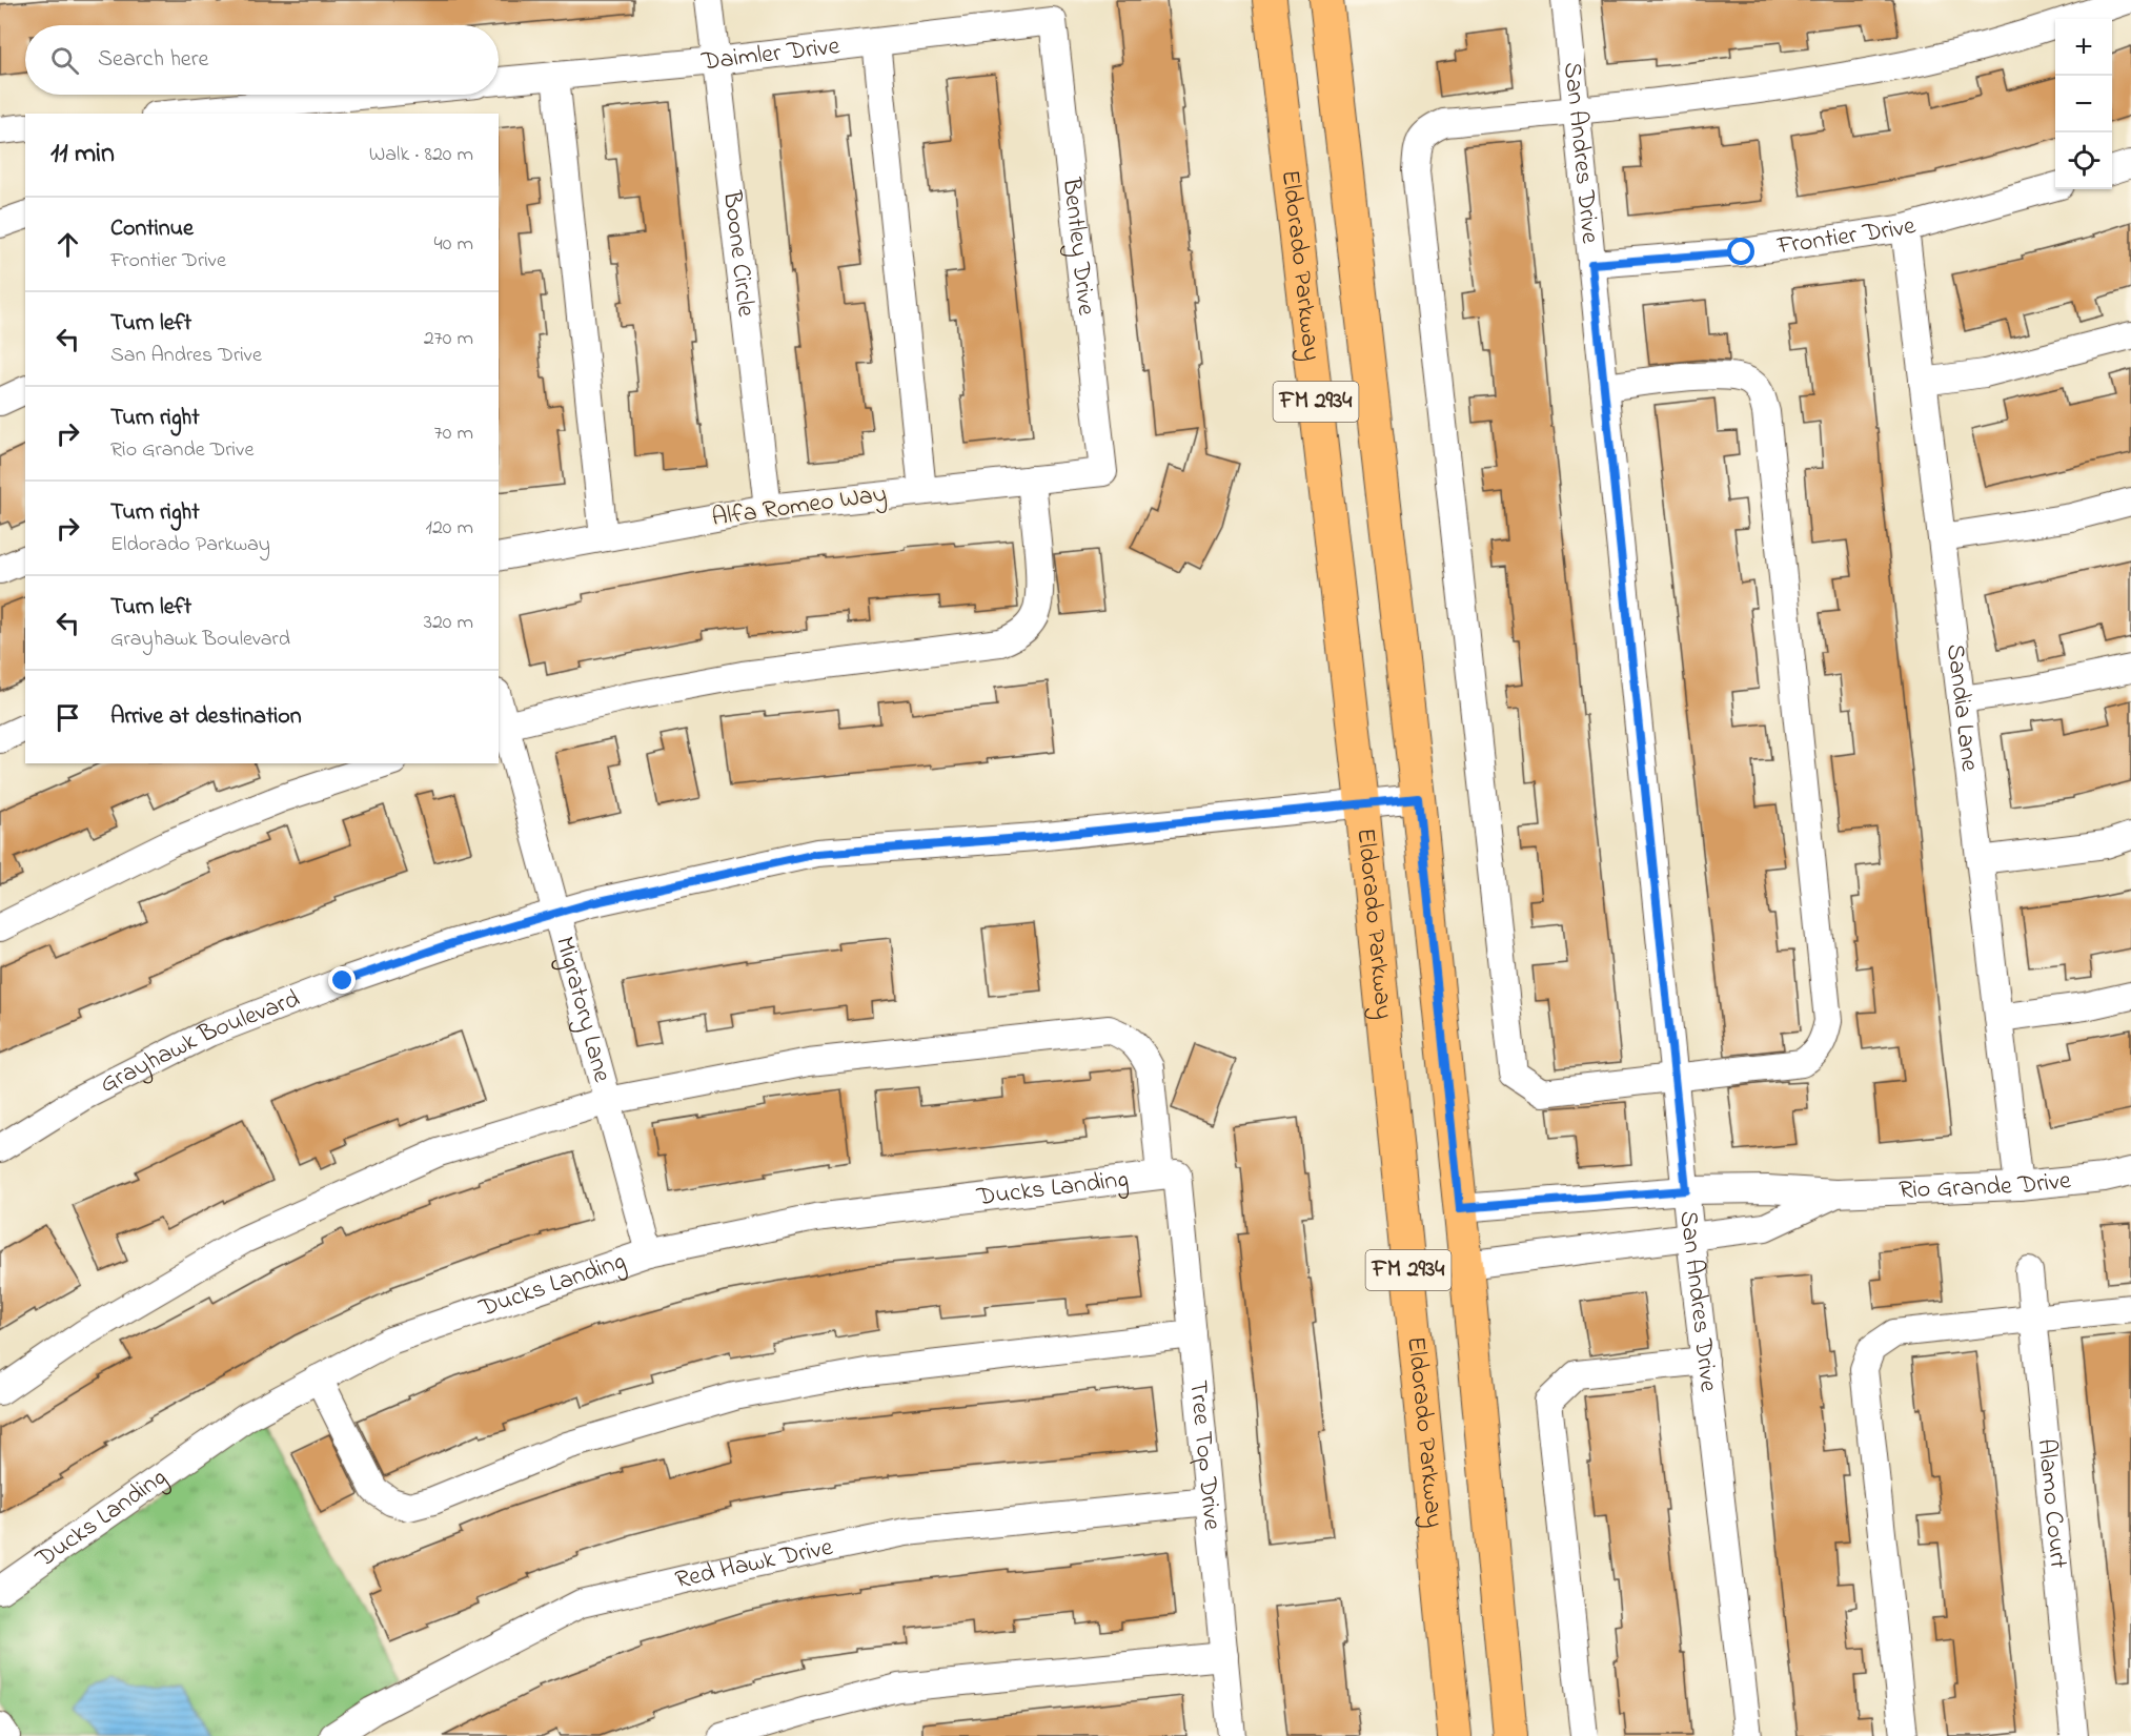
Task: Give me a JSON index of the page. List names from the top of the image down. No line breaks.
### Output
{"streets":{"main road":["Eldorado Parkway","FM 2934"],"street":["Daimler Drive","San Andres Drive","Frontier Drive","Bentley Drive","Boone Circle","Alfa Romeo Way","Sandia Lane","Migratory Lane","Grayhawk Boulevard","Rio Grande Drive","Ducks Landing","Tree Top Drive","Alamo Court","Red Hawk Drive"]},"crossings":[["Daimler Drive","Bentley Drive"],["Daimler Drive","Boone Circle"],["San Andres Drive","Frontier Drive"],["San Andres Drive","Rio Grande Drive"],["Frontier Drive","Sandia Lane"],["Bentley Drive","Alfa Romeo Way"],["Boone Circle","Alfa Romeo Way"],["Eldorado Parkway","Grayhawk Boulevard"],["FM 2934","Grayhawk Boulevard"],["FM 2934","Rio Grande Drive"],["Sandia Lane","Rio Grande Drive"],["Migratory Lane","Grayhawk Boulevard"],["Migratory Lane","Ducks Landing"],["Migratory Lane","Tree Top Drive"],["Ducks Landing","Tree Top Drive"],["Tree Top Drive","Red Hawk Drive"]],"page":{"map_buttons":["+","−"],"search":"Search here","heading":["11 min","Walk · 820 m"],"list":[["Continue","Frontier Drive","40 m"],["Turn left","San Andres Drive","270 m"],["Turn right","Rio Grande Drive","70 m"],["Turn right","Eldorado Parkway","120 m"],["Turn left","Grayhawk Boulevard","320 m"],"Arrive at destination"]}}
